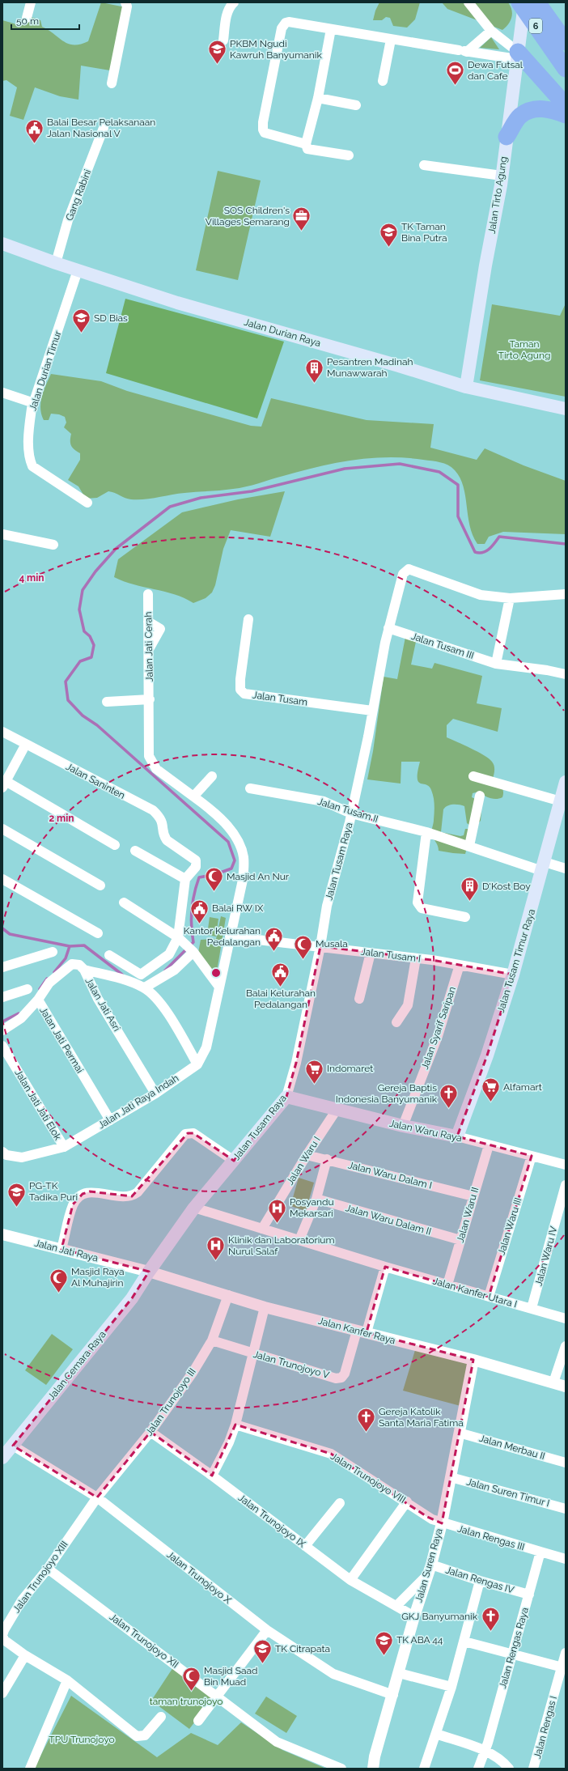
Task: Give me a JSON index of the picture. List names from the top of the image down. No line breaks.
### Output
{"streets":{"highway":["6"],"main road":["Jalan Tirto Agung","Jalan Durian Raya","Jalan Tusam Raya","Jalan Tusam Timur Raya","Jalan Waru Raya","Jalan Cemara Raya"],"street":["Gang Rabini","Jalan Durian Timur","Jalan Tusam III","Jalan Jati Cerah","Jalan Tusam","Jalan Saninten","Jalan Tusam II","Jalan Tusam I","Jalan Jati Asri","Jalan Syarif Saripan","Jalan Jati Permai","Jalan Jati Raya Indah","Jalan Jati Jati Elok","Jalan Waru I","Jalan Waru Dalam I","Jalan Waru II","Jalan Waru Dalam II","Jalan Waru III","Jalan Jati Raya","Jalan Waru IV","Jalan Kanfer Utara I","Jalan Kanfer Raya","Jalan Trunojoyo V","Jalan Trunojoyo III","Jalan Merbau II","Jalan Trunojoyo VIII","Jalan Suren Timur I","Jalan Trunojoyo IX","Jalan Rengas III","Jalan Suren Raya","Jalan Trunojoyo XIII","Jalan Trunojoyo X","Jalan Rengas IV","Jalan Trunojoyo XII","Jalan Rengas Raya","Jalan Rengas I"]},"crossings":[["Gang Rabini","Jalan Durian Raya"],["Jalan Tirto Agung","Jalan Durian Raya"],["Jalan Durian Raya","Jalan Durian Timur"],["Jalan Tusam III","Jalan Tusam Raya"],["Jalan Jati Cerah","Jalan Jati Raya Indah"],["Jalan Tusam","Jalan Tusam Raya"],["Jalan Tusam II","Jalan Tusam Raya"],["Jalan Tusam II","Jalan Tusam Timur Raya"],["Jalan Tusam Raya","Jalan Tusam I"],["Jalan Tusam Raya","Jalan Waru Raya"],["Jalan Tusam Raya","Jalan Jati Raya"],["Jalan Tusam Raya","Jalan Kanfer Utara I"],["Jalan Tusam Raya","Jalan Kanfer Raya"],["Jalan Tusam Raya","Jalan Cemara Raya"],["Jalan Tusam I","Jalan Tusam Timur Raya"],["Jalan Tusam I","Jalan Syarif Saripan"],["Jalan Tusam I","Jalan Jati Raya Indah"],["Jalan Tusam Timur Raya","Jalan Waru Raya"],["Jalan Jati Asri","Jalan Jati Permai"],["Jalan Jati Asri","Jalan Jati Raya Indah"],["Jalan Syarif Saripan","Jalan Waru Raya"],["Jalan Jati Permai","Jalan Jati Raya Indah"],["Jalan Jati Raya Indah","Jalan Jati Jati Elok"],["Jalan Waru Raya","Jalan Waru I"],["Jalan Waru Raya","Jalan Waru II"],["Jalan Waru Raya","Jalan Waru III"],["Jalan Waru I","Jalan Waru Dalam I"],["Jalan Waru I","Jalan Waru Dalam II"],["Jalan Waru I","Jalan Kanfer Utara I"],["Jalan Waru Dalam I","Jalan Waru II"],["Jalan Waru II","Jalan Waru Dalam II"],["Jalan Waru II","Jalan Kanfer Utara I"],["Jalan Waru III","Jalan Kanfer Utara I"],["Jalan Jati Raya","Jalan Kanfer Raya"],["Jalan Jati Raya","Jalan Cemara Raya"],["Jalan Waru IV","Jalan Kanfer Utara I"],["Jalan Kanfer Raya","Jalan Trunojoyo V"],["Jalan Kanfer Raya","Jalan Cemara Raya"],["Jalan Kanfer Raya","Jalan Trunojoyo III"],["Jalan Kanfer Raya","Jalan Suren Raya"],["Jalan Trunojoyo V","Jalan Trunojoyo III"],["Jalan Cemara Raya","Jalan Trunojoyo X"],["Jalan Trunojoyo III","Jalan Trunojoyo IX"],["Jalan Trunojoyo III","Jalan Trunojoyo XIII"],["Jalan Trunojoyo III","Jalan Trunojoyo X"],["Jalan Merbau II","Jalan Suren Raya"],["Jalan Trunojoyo VIII","Jalan Rengas III"],["Jalan Trunojoyo VIII","Jalan Suren Raya"],["Jalan Suren Timur I","Jalan Suren Raya"],["Jalan Trunojoyo IX","Jalan Suren Raya"],["Jalan Rengas III","Jalan Suren Raya"],["Jalan Rengas III","Jalan Rengas Raya"],["Jalan Suren Raya","Jalan Trunojoyo X"],["Jalan Suren Raya","Jalan Rengas IV"],["Jalan Trunojoyo XIII","Jalan Trunojoyo X"],["Jalan Trunojoyo XIII","Jalan Trunojoyo XII"],["Jalan Rengas IV","Jalan Rengas Raya"]],"parks":["Taman Tirto Agung","taman trunojoyo","TPU Trunojoyo"],"places":{"school or university":["PKBM Ngudi Kawruh Banyumanik","TK Taman Bina Putra","SD Bias","PG-TK Tadika Puri","TK ABA 44","TK Citrapata"],"sports":["Dewa Futsal dan Cafe"],"public building":["Balai Besar Pelaksanaan Jalan Nasional V","Balai RW IX","Kantor Kelurahan Pedalangan","Balai Kelurahan Pedalangan"],"office":["SOS Children's Villages Semarang"],"building":["Pesantren Madinah Munawwarah","D'Kost Boy"],"mosque":["Masjid An Nur","Musala","Masjid Raya Al Muhajirin","Masjid Saad Bin Muad"],"supermarket":["Indomaret","Alfamart"],"church":["Gereja Baptis Indonesia Banyumanik","Gereja Katolik Santa Maria Fatima","GKJ Banyumanik"],"hospital":["Posyandu Mekarsari","Klinik dan Laboratorium Nurul Salaf"]},"scale_bar":"50 m","rings":["4 min","2 min"]}
